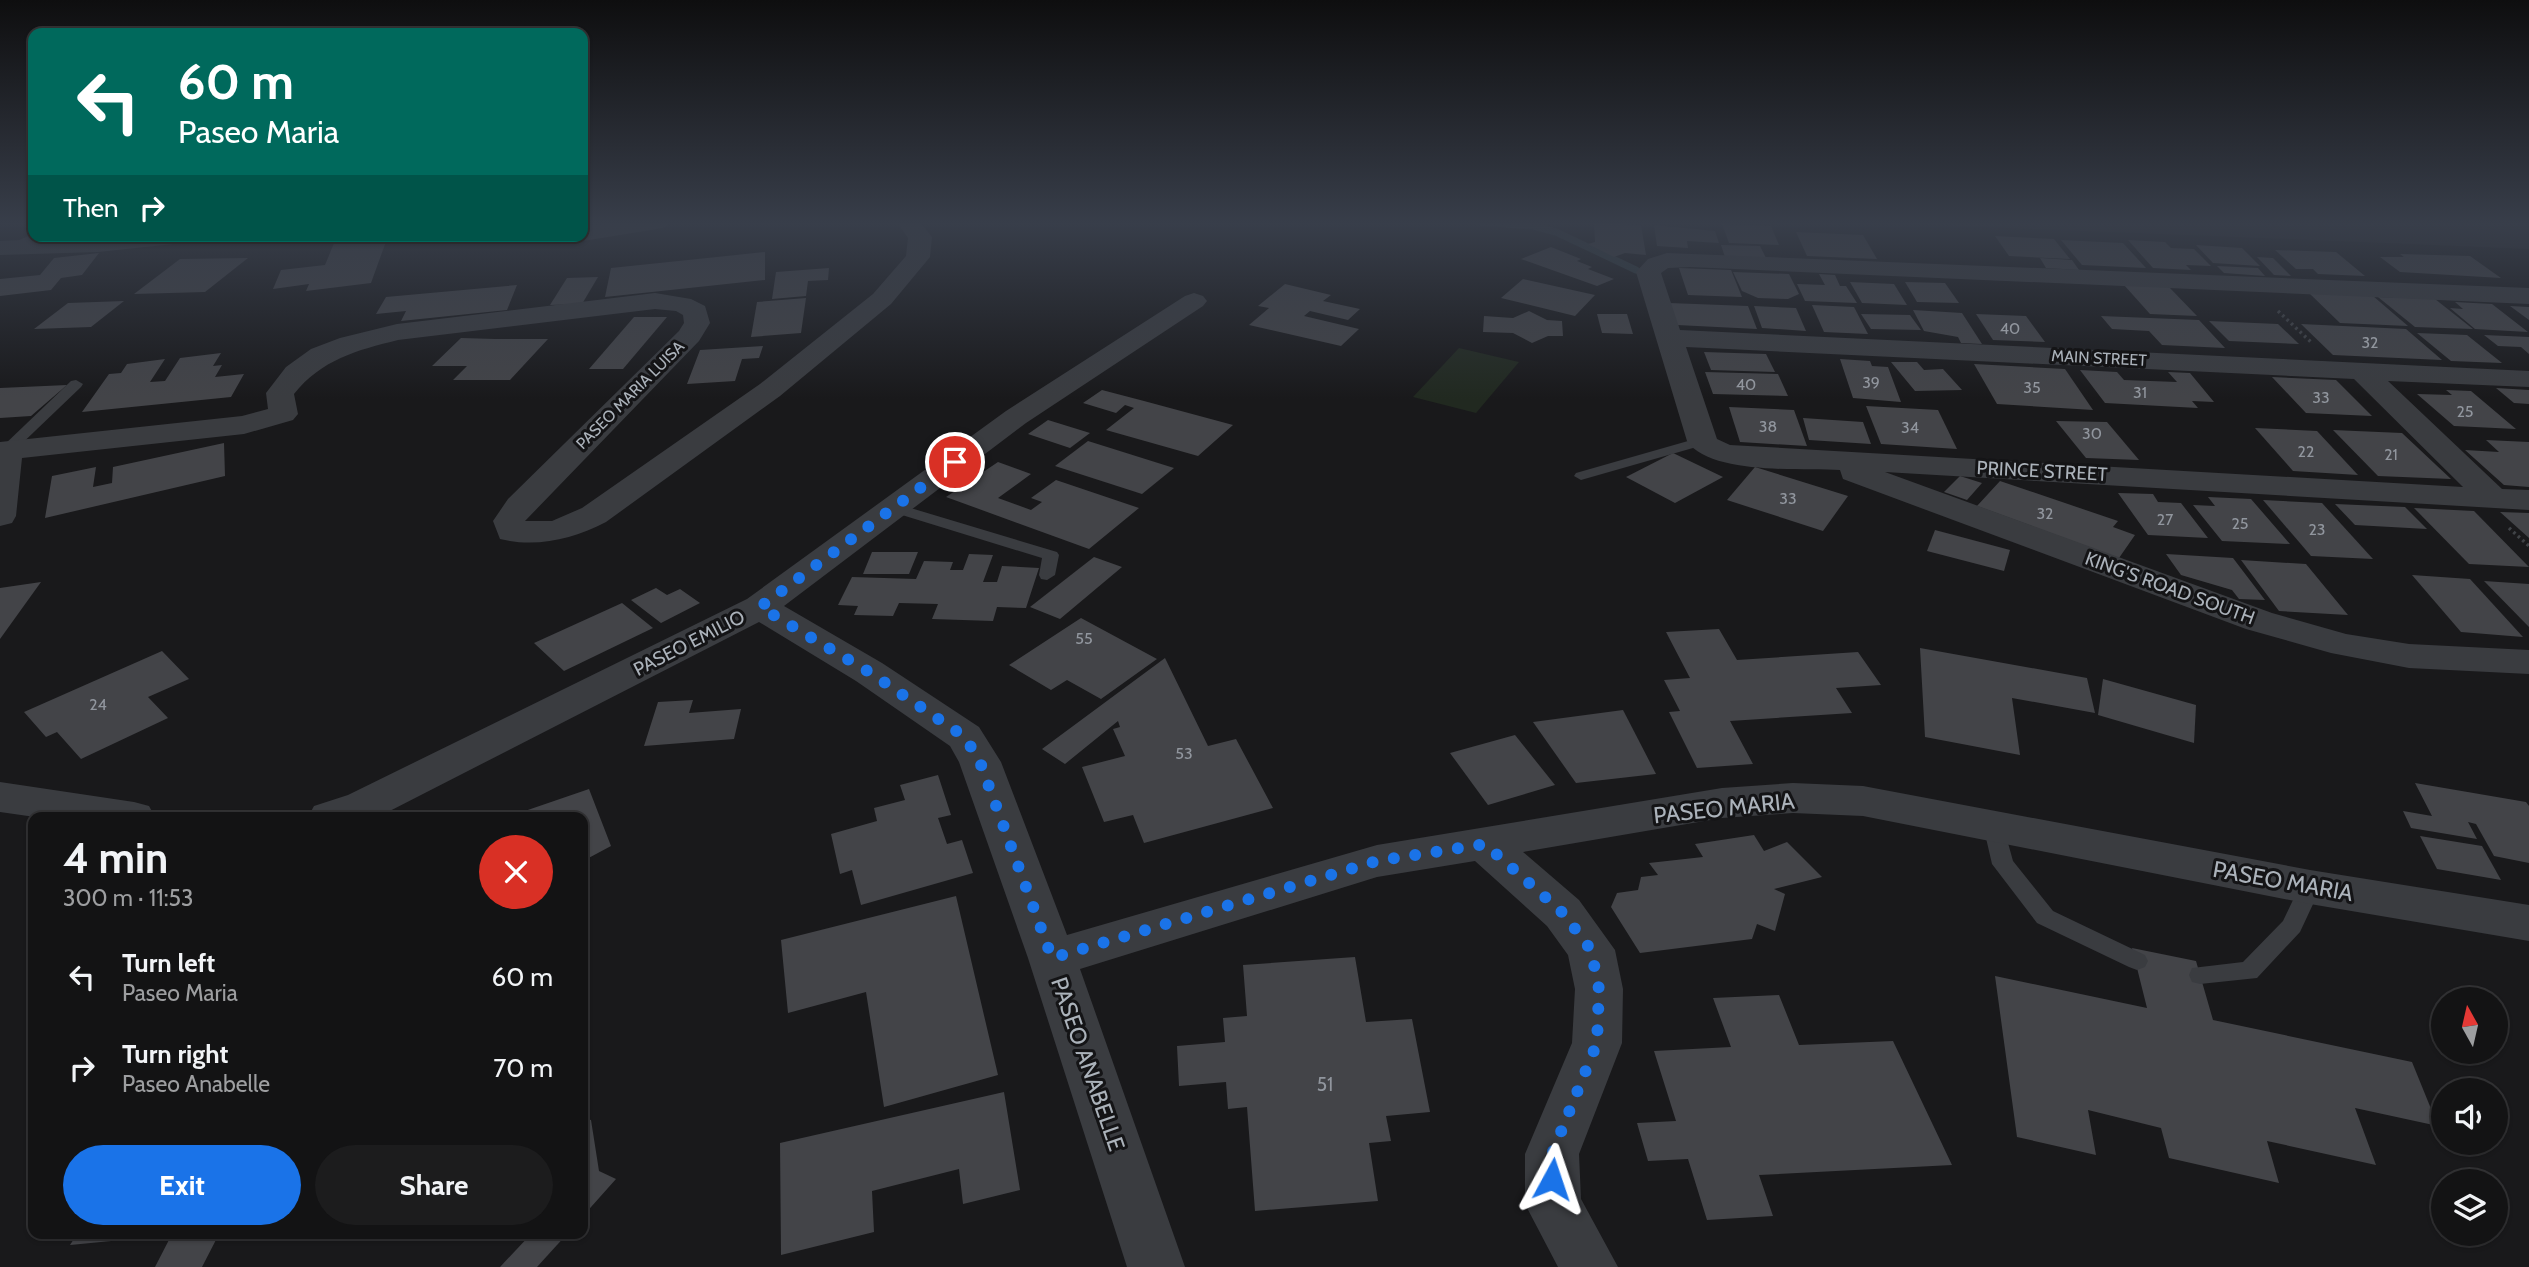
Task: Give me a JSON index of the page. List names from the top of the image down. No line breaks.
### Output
{"streets":{"street":["MAIN STREET","PASEO MARIA LUISA","PRINCE STREET","KING'S ROAD SOUTH","PASEO EMILIO","PASEO MARIA","PASEO ANABELLE"]},"crossings":[["PRINCE STREET","KING'S ROAD SOUTH"],["PASEO EMILIO","PASEO ANABELLE"],["PASEO MARIA","PASEO ANABELLE"]],"house_numbers":["40","32","39","40","35","31","33","25","38","34","30","22","21","33","32","27","25","23","55","24","53","51"],"north":"top","page":{"turn":["60 m","Paseo Maria"],"then":"Then","heading":["4 min","300 m · 11:53"],"list":[{"name":"Turn left","note":"Paseo Maria","value":"60 m"},{"name":"Turn right","note":"Paseo Anabelle","value":"70 m"}],"buttons":["Exit","Share"]}}
